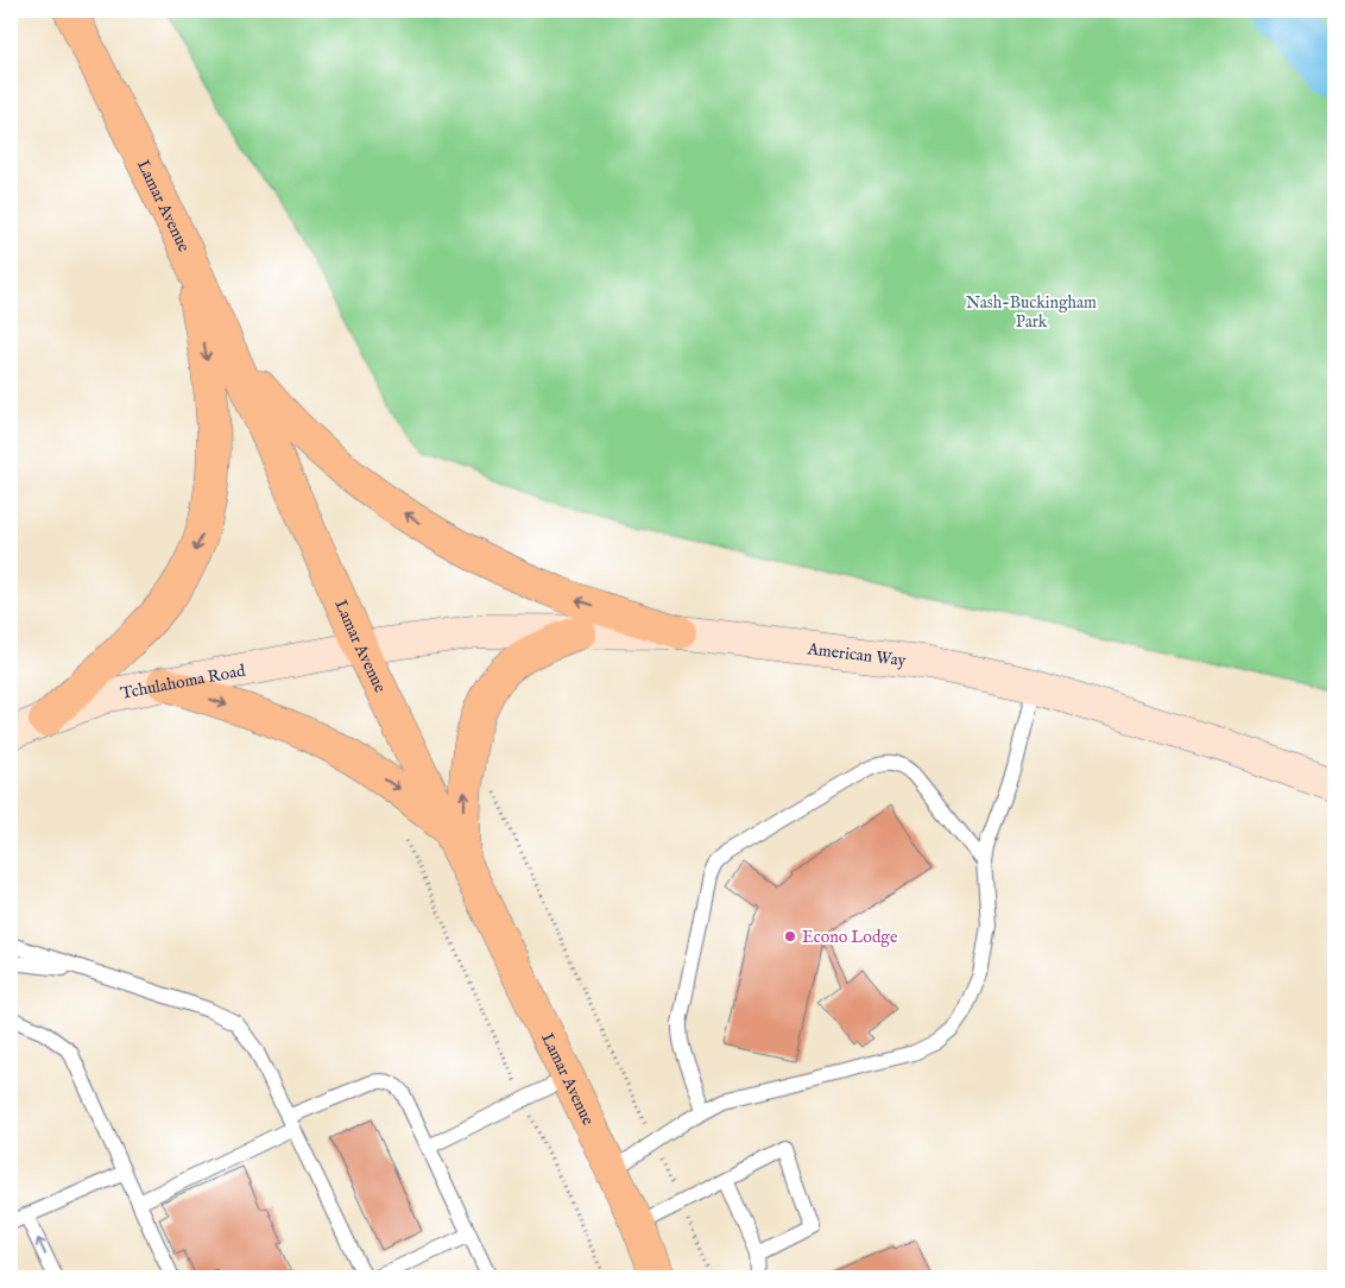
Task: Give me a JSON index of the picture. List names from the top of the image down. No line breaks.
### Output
{"streets":{"highway":["Lamar Avenue"],"main road":["American Way","Tchulahoma Road"]},"crossings":[["Lamar Avenue","American Way"],["Lamar Avenue","Tchulahoma Road"],["American Way","Tchulahoma Road"]],"parks":["Nash-Buckingham Park"],"places":["Econo Lodge"]}
